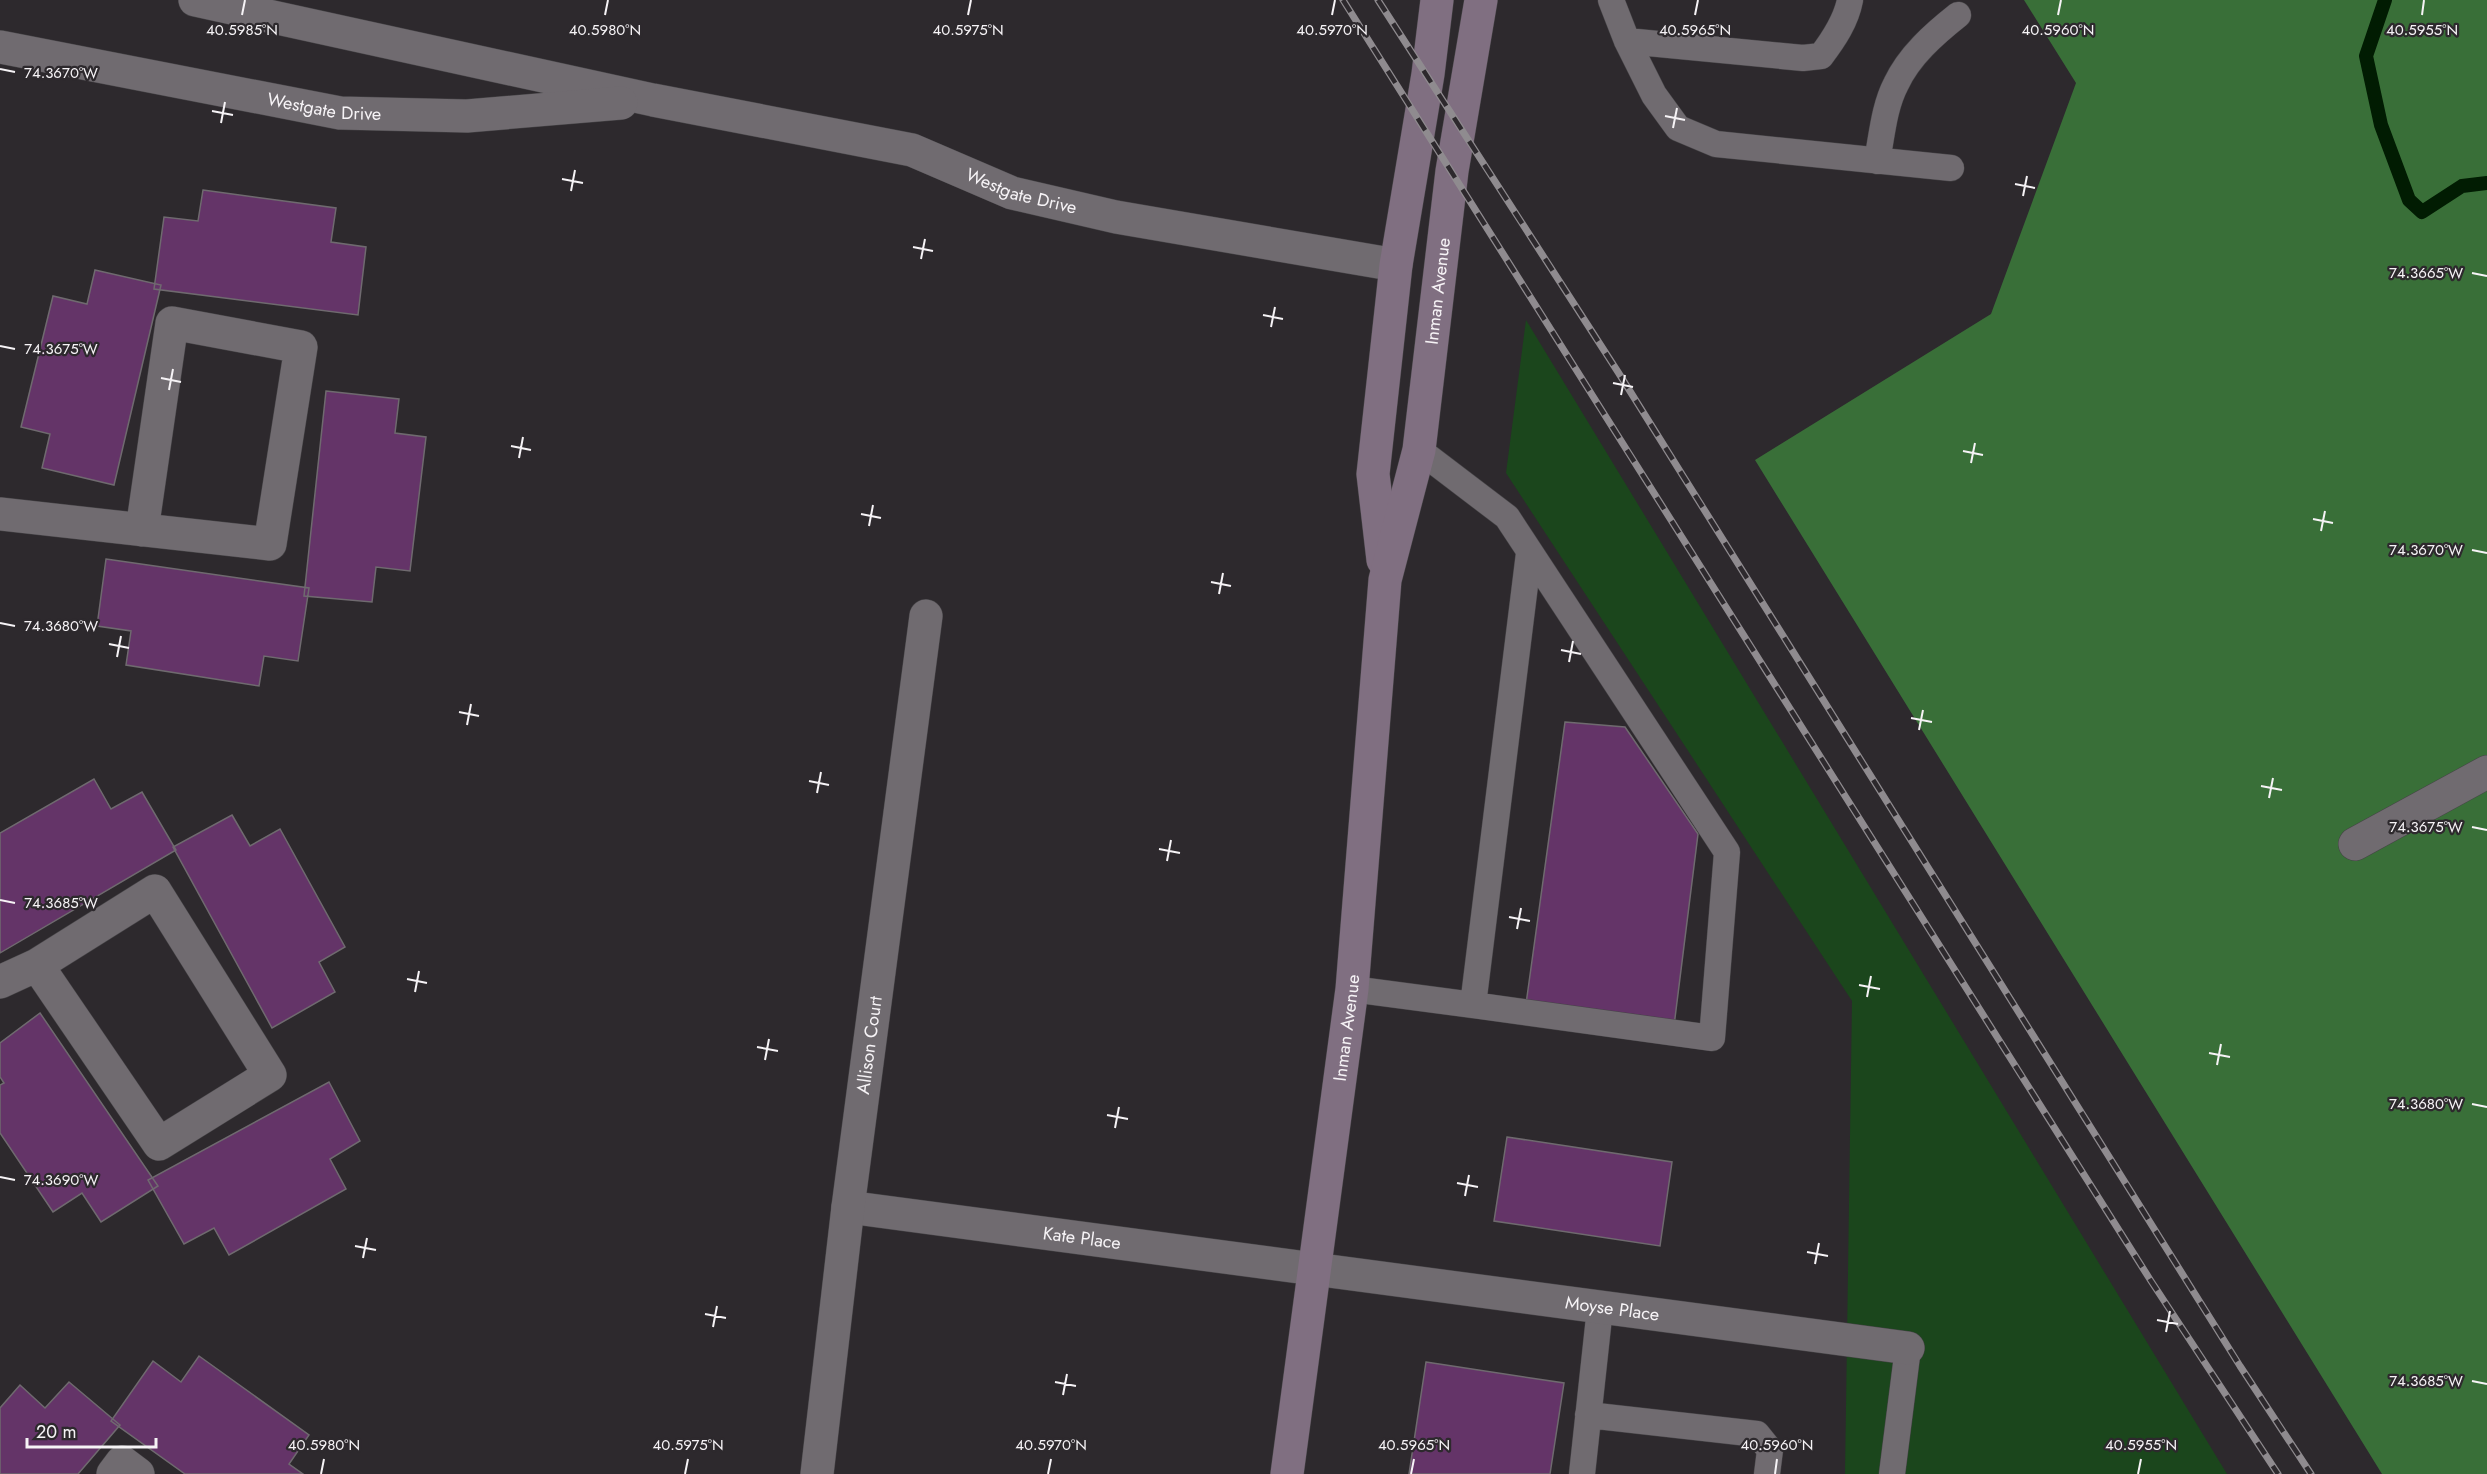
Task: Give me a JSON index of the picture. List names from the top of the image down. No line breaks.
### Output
{"streets":{"main road":["Inman Avenue"],"street":["Westgate Drive","Allison Court","Kate Place","Moyse Place"]},"crossings":[["Westgate Drive","Inman Avenue"],["Inman Avenue","Kate Place"],["Inman Avenue","Moyse Place"],["Allison Court","Kate Place"],["Kate Place","Moyse Place"]],"scale_bar":"20 m","coordinates":["40.5985°N","40.5980°N","40.5975°N","40.5970°N","40.5965°N","40.5960°N","40.5955°N","74.3670°W","74.3665°W","74.3675°W","74.3680°W","74.3685°W","74.3690°W"]}
